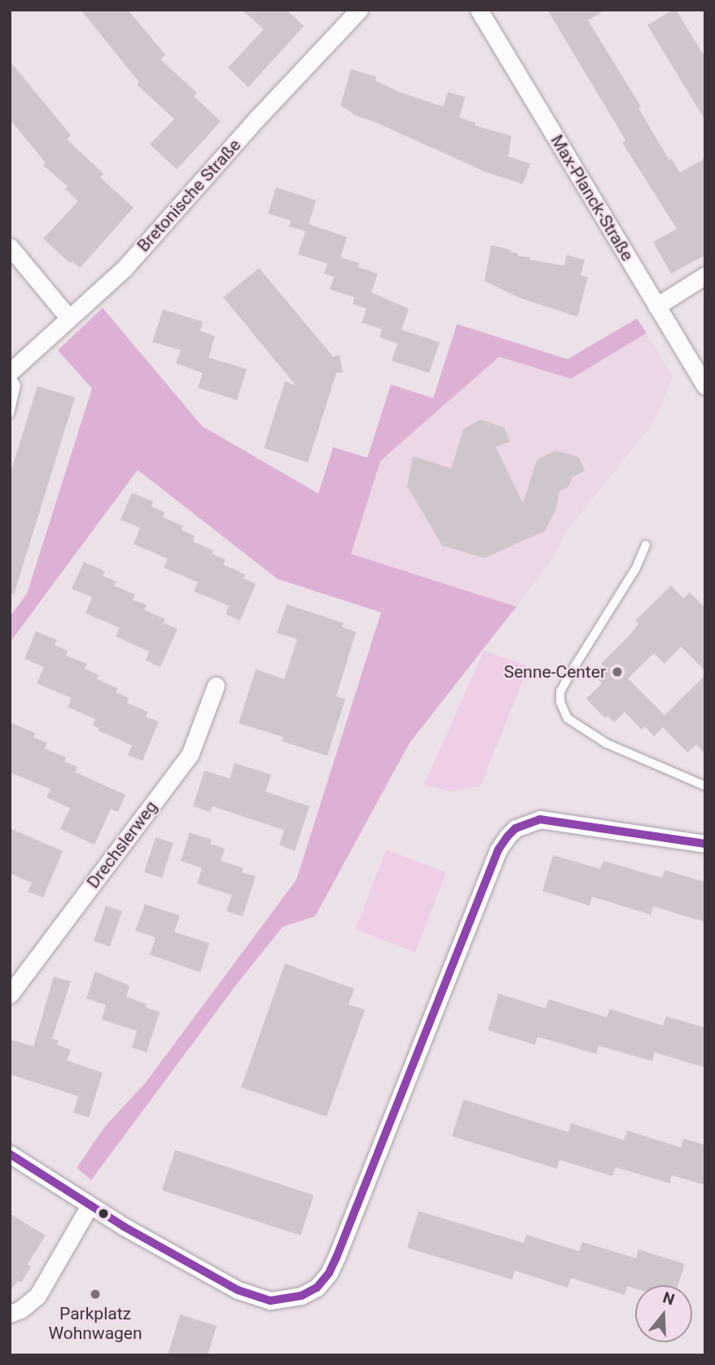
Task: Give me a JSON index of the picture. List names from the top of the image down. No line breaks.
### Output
{"streets":{"street":["Bretonische Straße","Max-Planck-Straße","Drechslerweg"]},"places":["Senne-Center","Parkplatz Wohnwagen"],"north":"top"}
